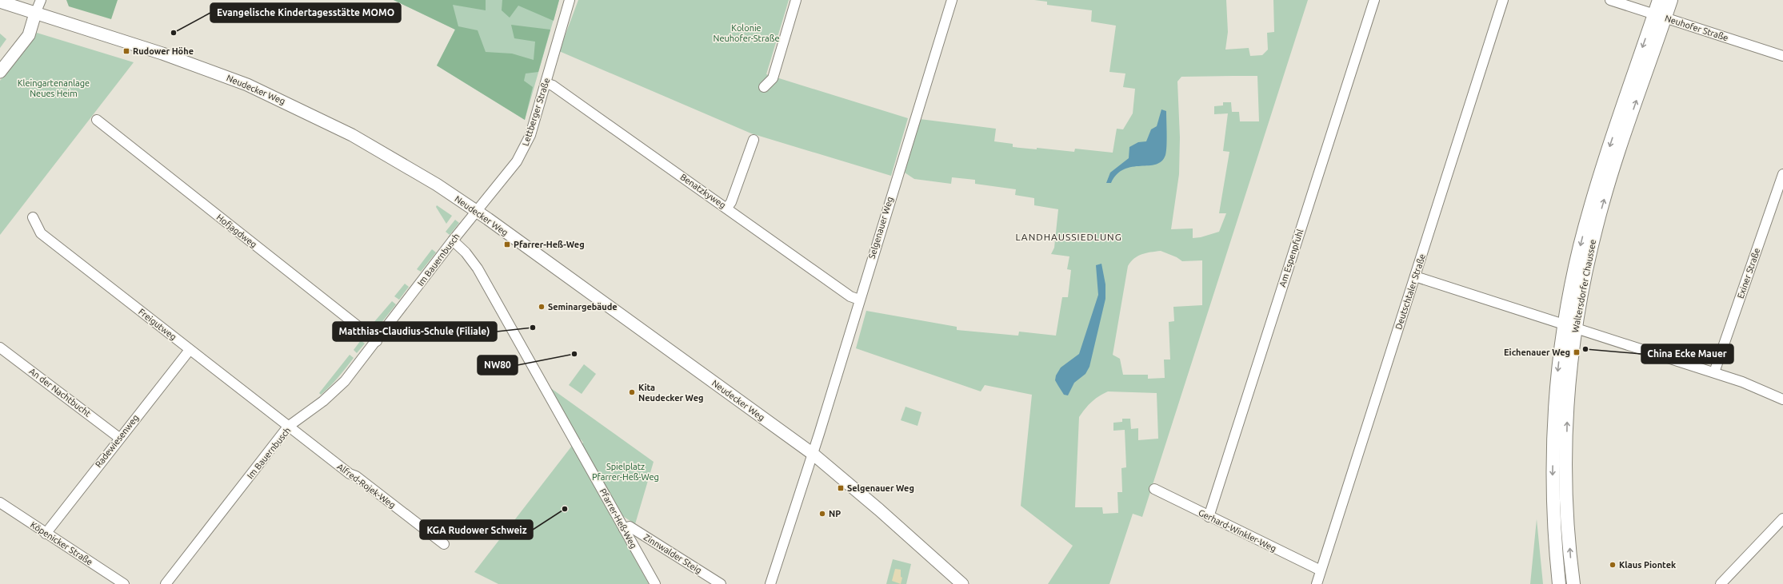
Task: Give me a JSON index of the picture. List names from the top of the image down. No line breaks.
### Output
{"streets":{"main road":["Waltersdorfer Chaussee"],"street":["Neuhofer Straße","Neudecker Weg","Lettberger Straße","Benatzkyweg","Selgenauer Weg","Hofjagdweg","Am Espenpfuhl","Im Bauernbusch","Exiner Straße","Deutschtaler Straße","Freigutweg","An der Nachtbucht","Radewiesenweg","Alfred-Rojek-Weg","Pfarrer-Heß-Weg","Gerhard-Winkler-Weg","Köpenicker Straße","Zinnwalder Steig"]},"crossings":[["Neuhofer Straße","Waltersdorfer Chaussee"],["Neudecker Weg","Lettberger Straße"],["Neudecker Weg","Selgenauer Weg"],["Neudecker Weg","Im Bauernbusch"],["Lettberger Straße","Benatzkyweg"],["Lettberger Straße","Im Bauernbusch"],["Benatzkyweg","Selgenauer Weg"],["Hofjagdweg","Im Bauernbusch"],["Am Espenpfuhl","Gerhard-Winkler-Weg"],["Im Bauernbusch","Freigutweg"],["Im Bauernbusch","Alfred-Rojek-Weg"],["Im Bauernbusch","Pfarrer-Heß-Weg"],["Deutschtaler Straße","Gerhard-Winkler-Weg"],["Freigutweg","Radewiesenweg"],["Freigutweg","Alfred-Rojek-Weg"],["An der Nachtbucht","Radewiesenweg"],["Radewiesenweg","Köpenicker Straße"],["Pfarrer-Heß-Weg","Zinnwalder Steig"]],"districts":["LANDHAUSSIEDLUNG"],"parks":["Kolonie Neuhofer-Straße","Kleingartenanlage Neues Heim","Spielplatz Pfarrer-Heß-Weg"],"places":{"other":["Evangelische Kindertagesstätte MOMO","Seminargebäude","Matthias-Claudius-Schule (Filiale)","China Ecke Mauer","NW80","Kita Neudecker Weg","KGA Rudower Schweiz","NP","Klaus Piontek"],"transit":["Rudower Höhe","Pfarrer-Heß-Weg","Eichenauer Weg","Selgenauer Weg"]}}
